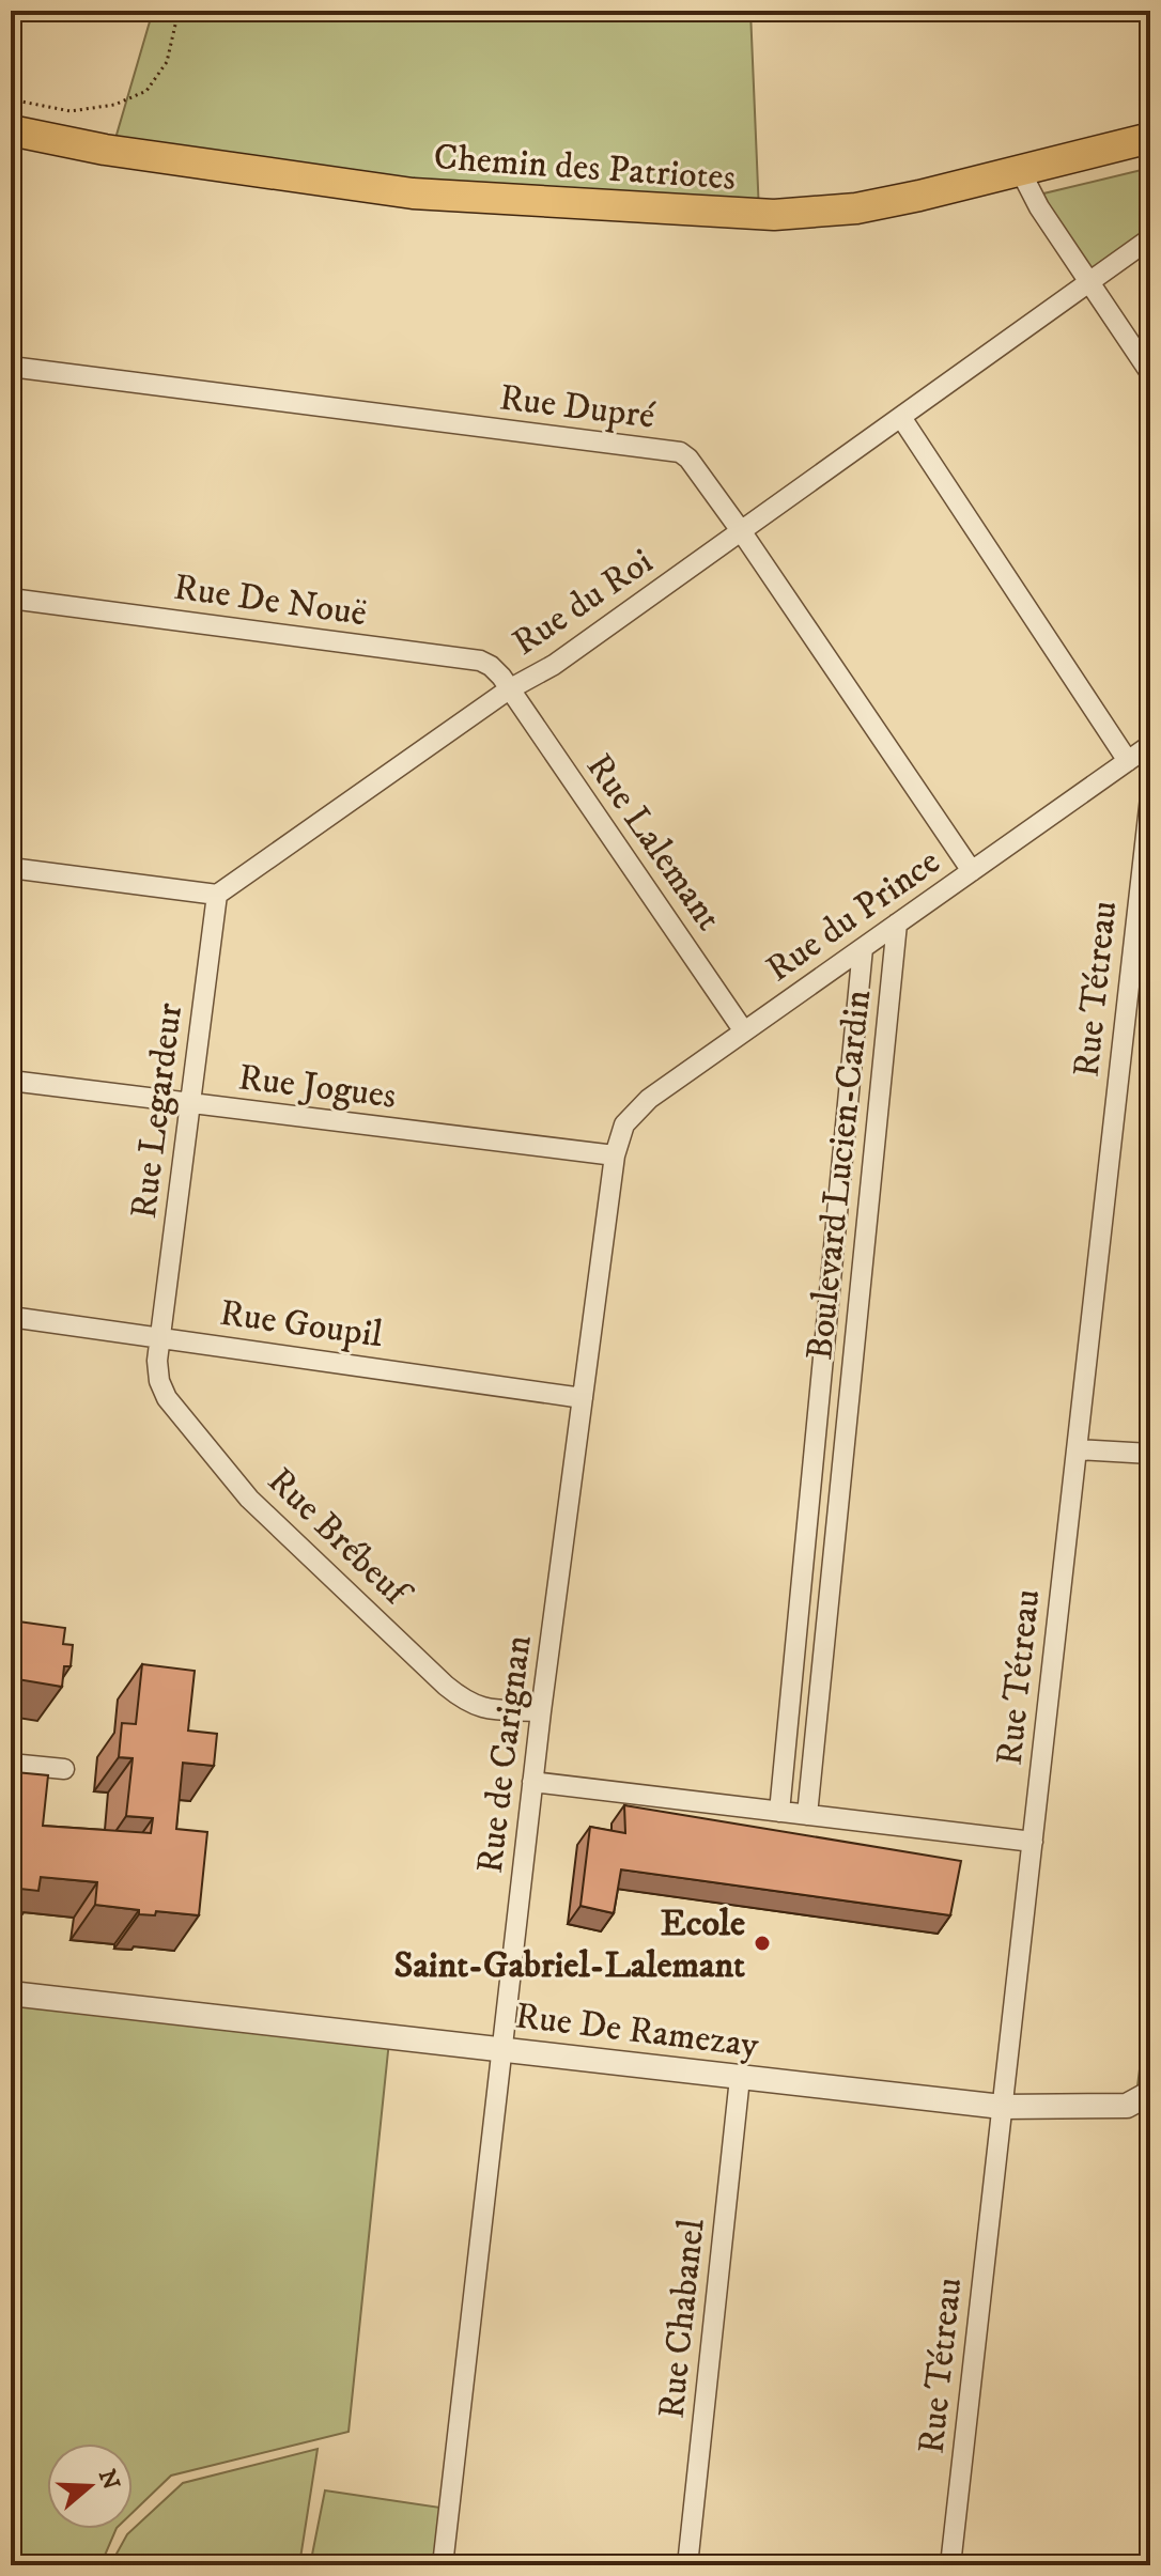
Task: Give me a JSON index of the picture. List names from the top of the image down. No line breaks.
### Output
{"streets":{"main road":["Chemin des Patriotes"],"street":["Rue Dupré","Rue De Nouë","Rue du Roi","Rue Lalemant","Rue du Prince","Rue Tétreau","Rue Jogues","Rue Legardeur","Boulevard Lucien-Cardin","Rue Goupil","Rue Brébeuf","Rue de Carignan","Rue De Ramezay","Rue Chabanel"]},"crossings":[["Rue Dupré","Rue du Roi"],["Rue Dupré","Rue du Prince"],["Rue De Nouë","Rue du Roi"],["Rue De Nouë","Rue Lalemant"],["Rue du Roi","Rue Lalemant"],["Rue du Roi","Rue Legardeur"],["Rue Lalemant","Rue du Prince"],["Rue du Prince","Rue Jogues"],["Rue du Prince","Boulevard Lucien-Cardin"],["Rue du Prince","Rue de Carignan"],["Rue Tétreau","Rue De Ramezay"],["Rue Jogues","Rue Legardeur"],["Rue Jogues","Rue de Carignan"],["Rue Legardeur","Rue Goupil"],["Rue Legardeur","Rue Brébeuf"],["Rue Goupil","Rue Brébeuf"],["Rue Goupil","Rue de Carignan"],["Rue Brébeuf","Rue de Carignan"],["Rue de Carignan","Rue De Ramezay"],["Rue De Ramezay","Rue Chabanel"]],"places":["Ecole Saint-Gabriel-Lalemant"],"north":"right"}
